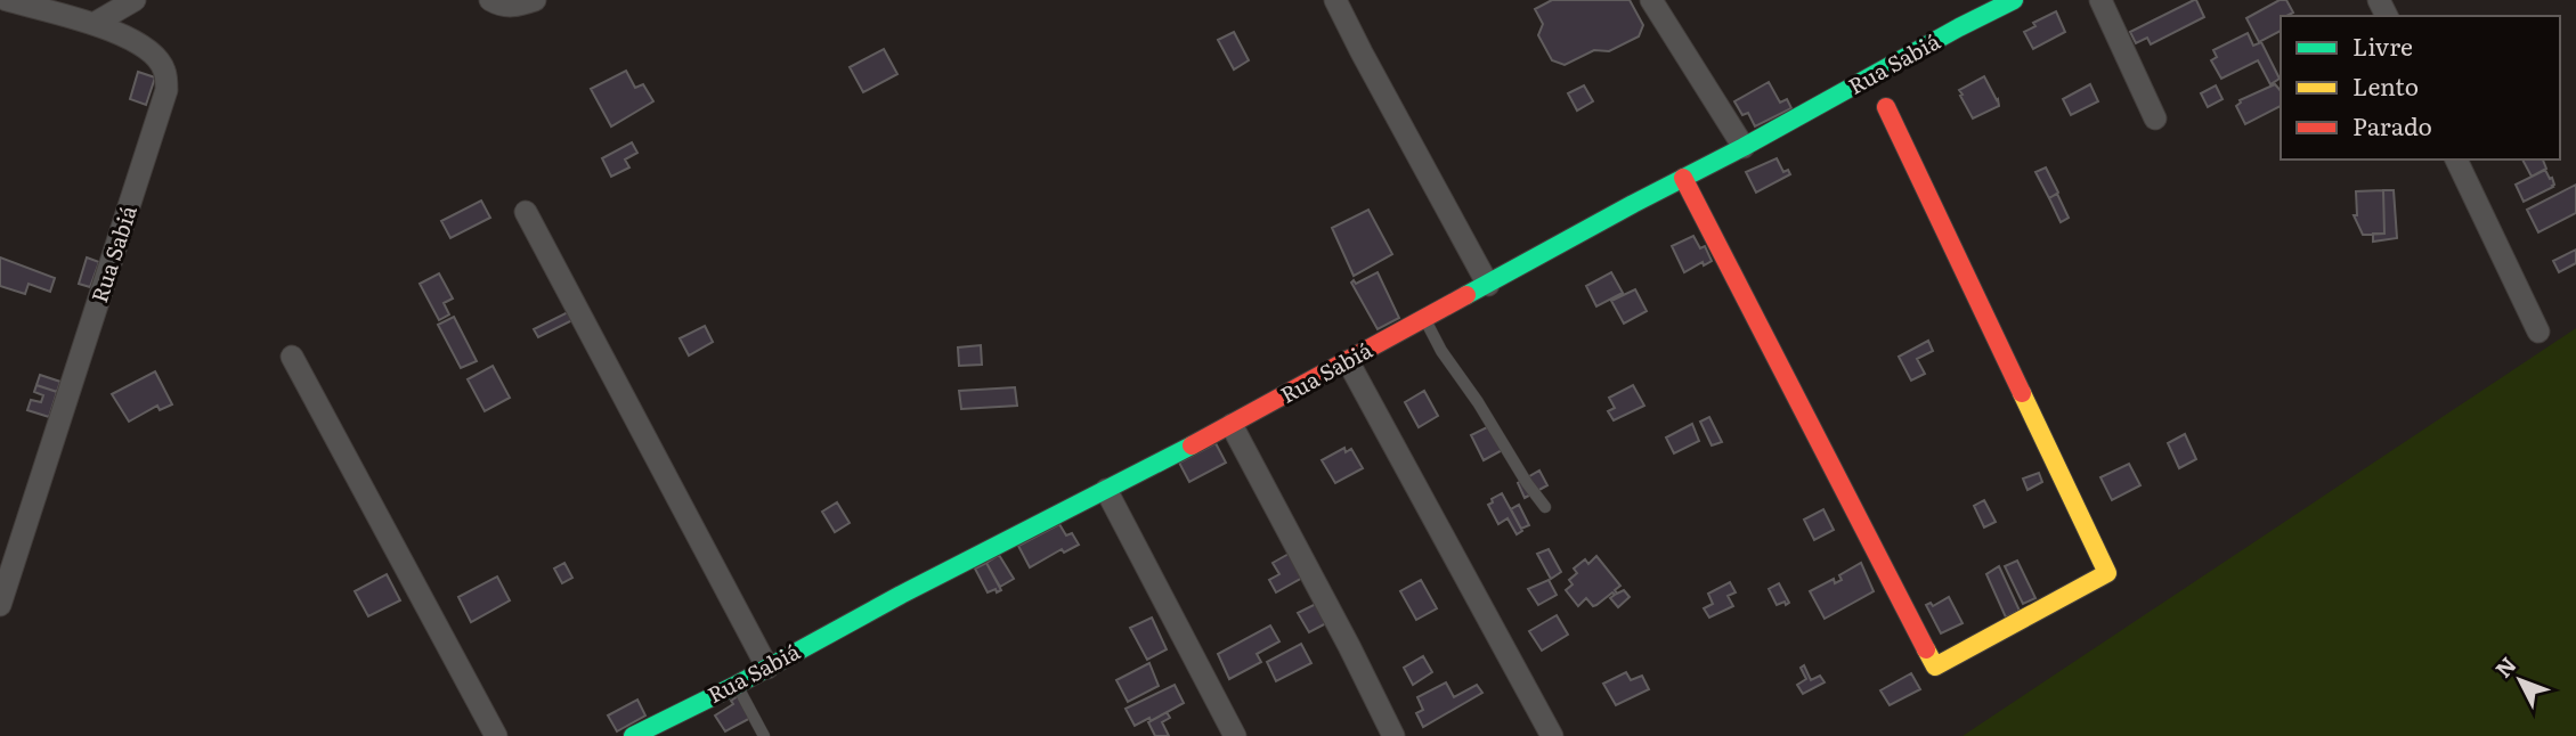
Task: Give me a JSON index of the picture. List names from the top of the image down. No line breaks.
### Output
{"streets":{"street":["Rua Sabiá"]},"legend":["Livre","Lento","Parado"],"north":"top left"}
